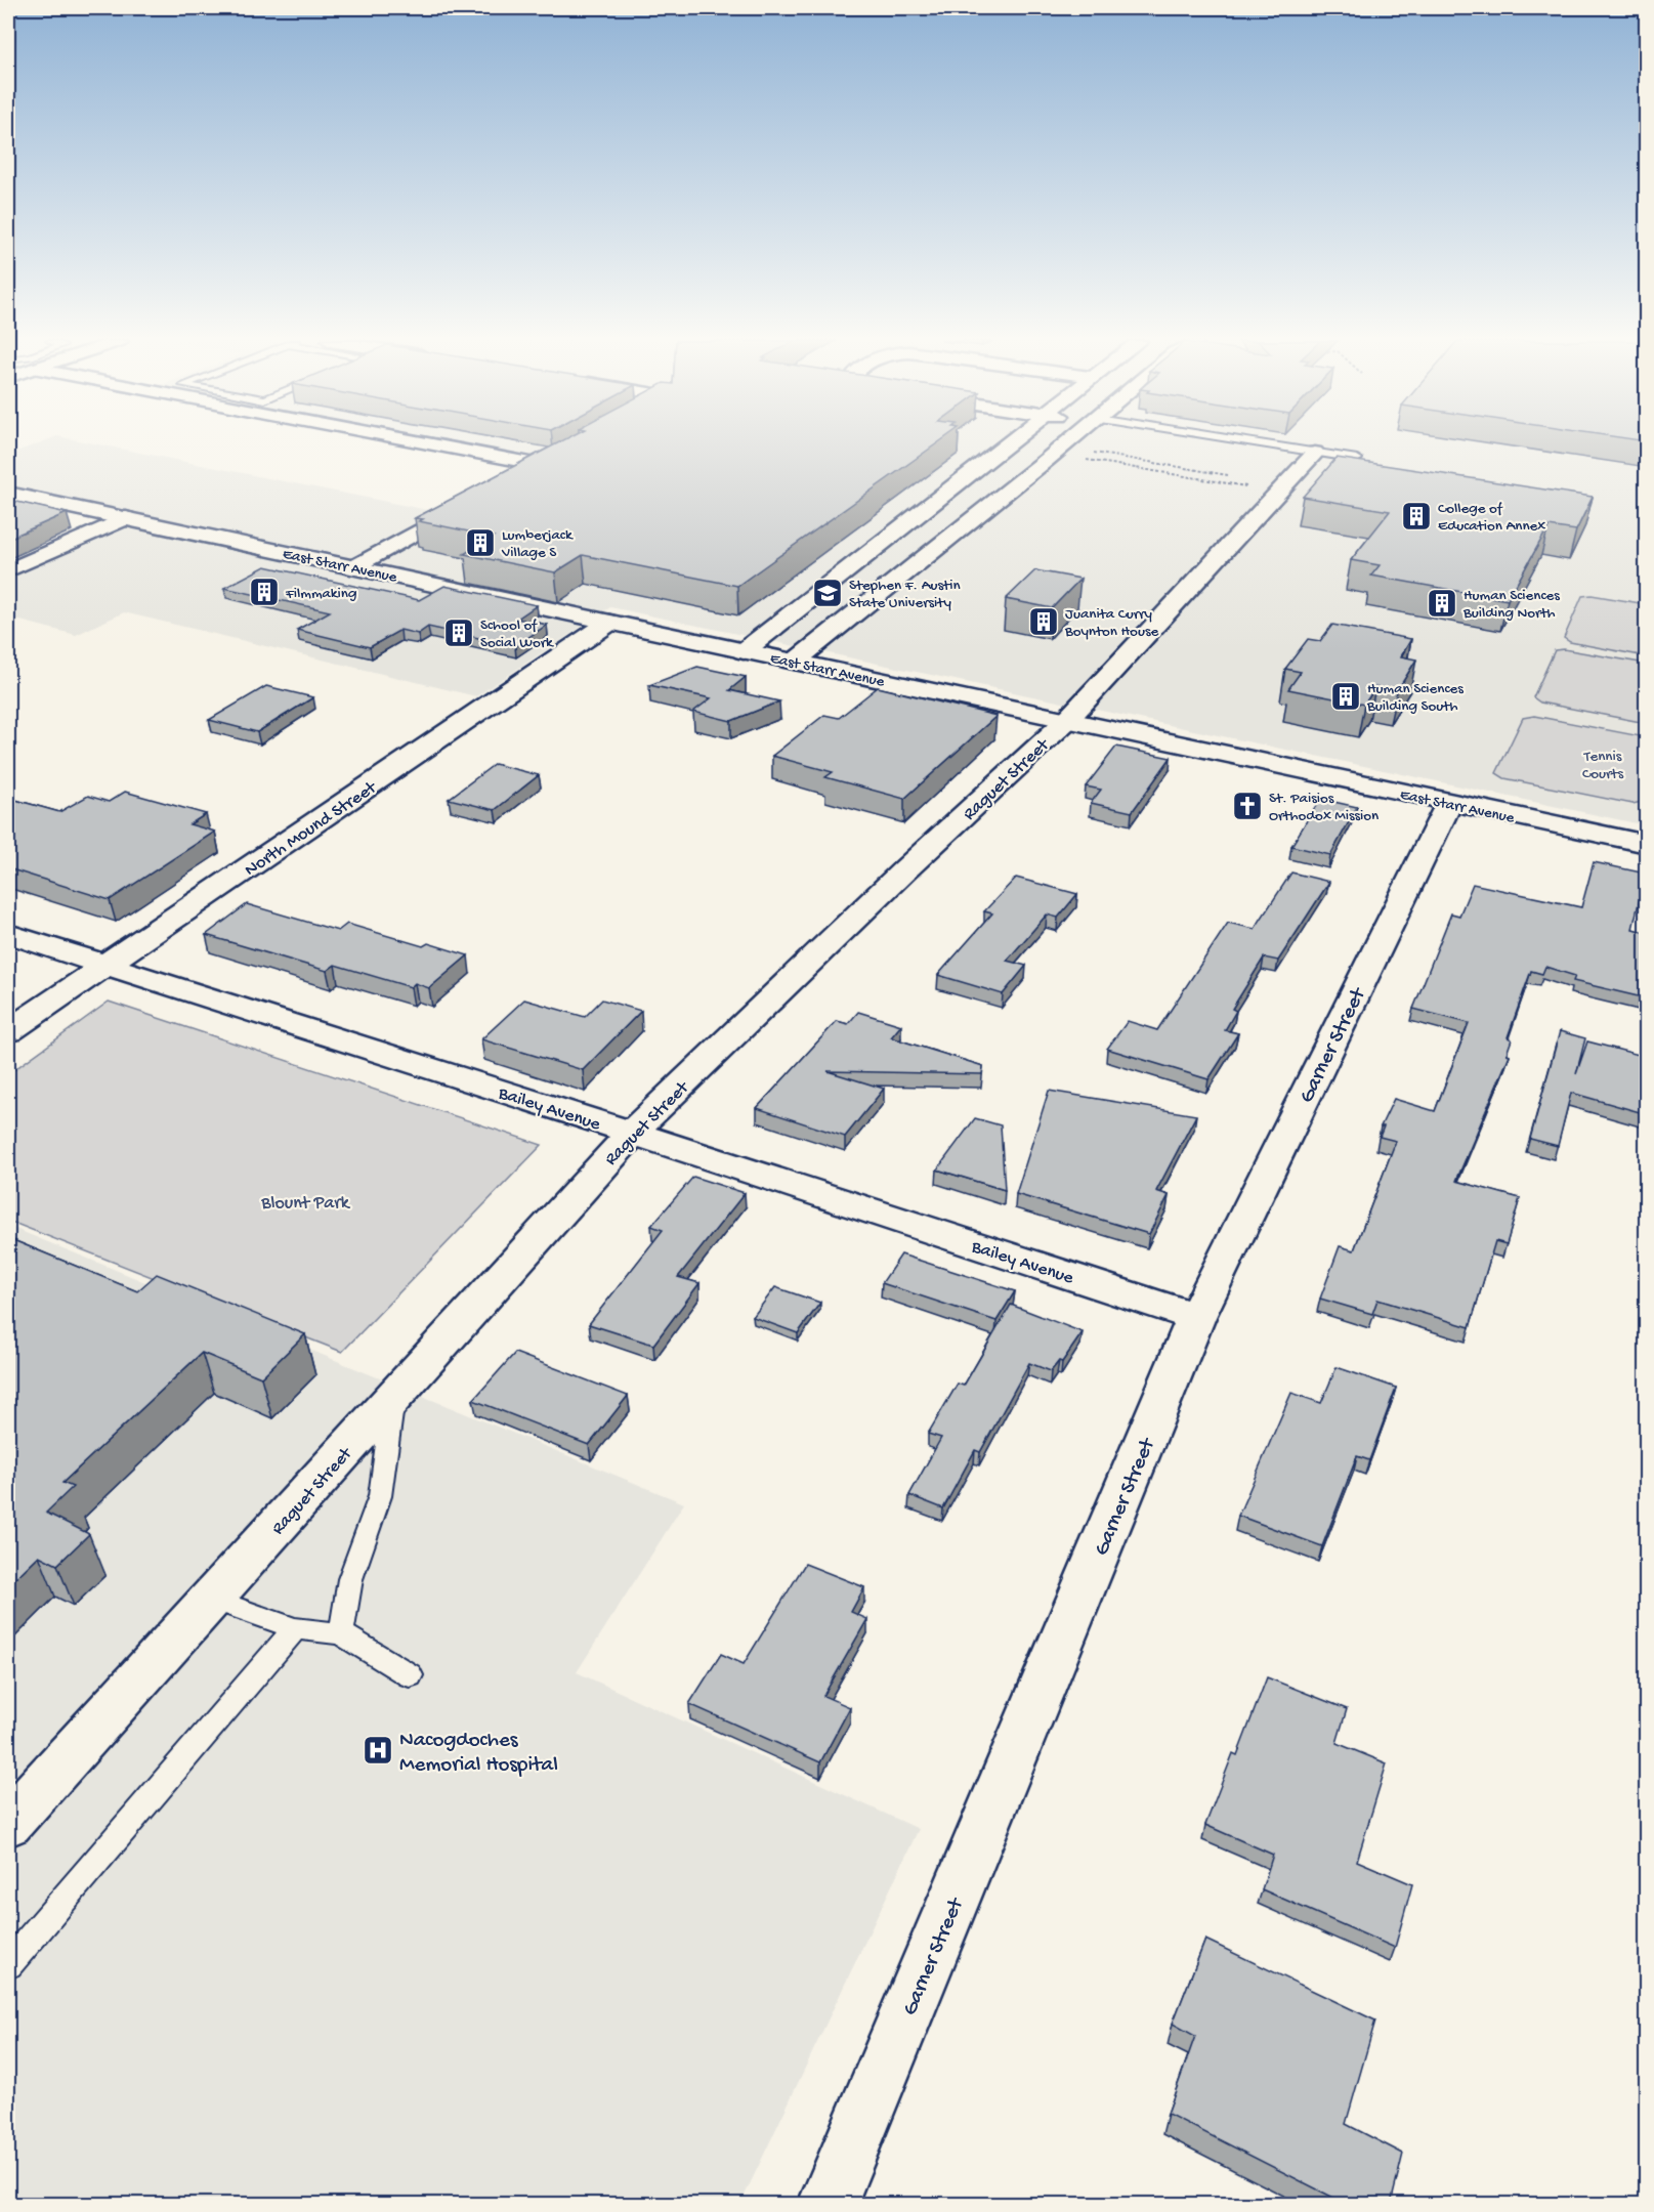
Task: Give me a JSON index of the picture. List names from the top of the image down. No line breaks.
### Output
{"streets":{"street":["East Starr Avenue","Raguet Street","North Mound Street","Garner Street","Bailey Avenue"]},"crossings":[["East Starr Avenue","Raguet Street"],["East Starr Avenue","North Mound Street"],["East Starr Avenue","Garner Street"],["Raguet Street","Bailey Avenue"],["North Mound Street","Bailey Avenue"],["Garner Street","Bailey Avenue"]],"parks":["Tennis Courts","Blount Park"],"places":{"building":["College of Education Annex","Lumberjack Village S","Filmmaking","Human Sciences Building North","Juanita Curry Boynton House","School of Social Work","Human Sciences Building South"],"school or university":["Stephen F. Austin State University"],"church":["St. Paisios Orthodox Mission"],"hospital":["Nacogdoches Memorial Hospital"]}}
